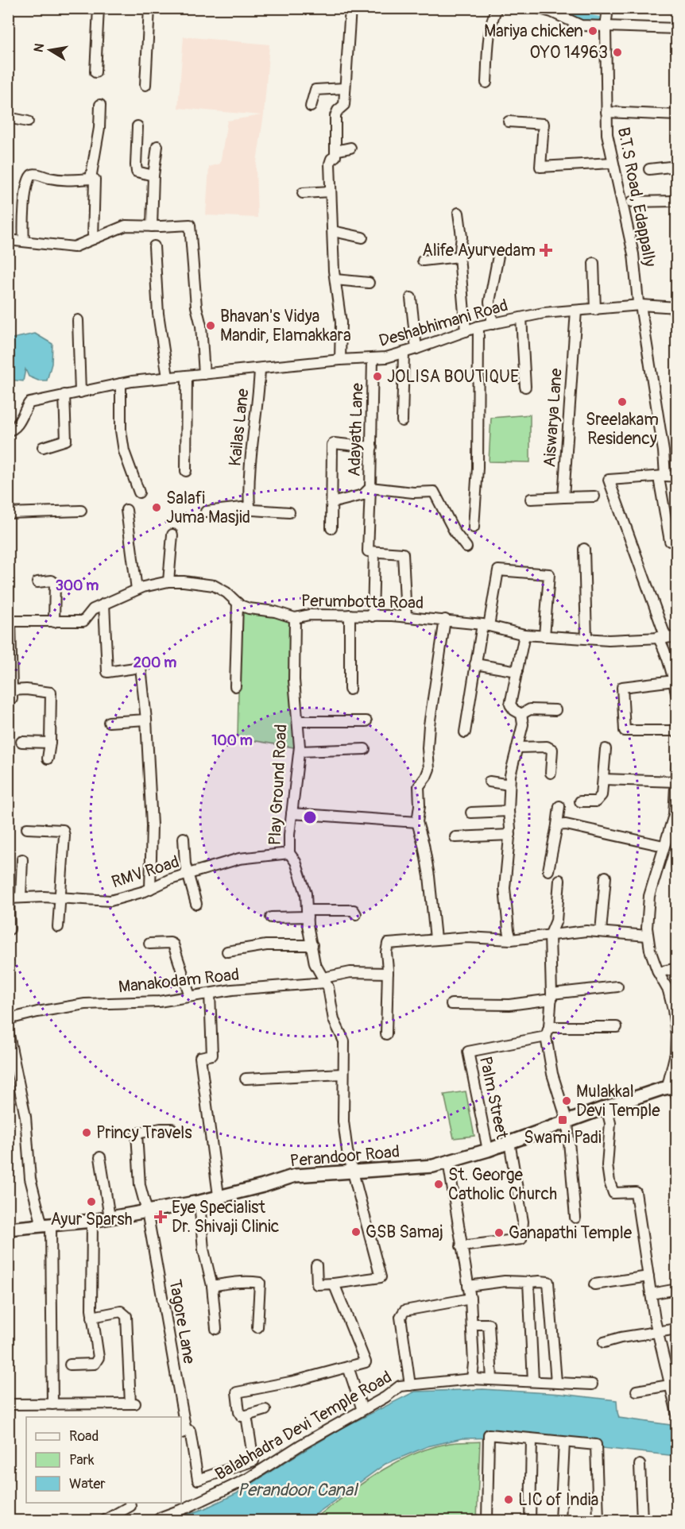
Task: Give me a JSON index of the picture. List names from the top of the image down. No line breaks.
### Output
{"streets":{"main road":["Perandoor Road"],"street":["B.T.S Road, Edappally","Deshabhimani Road","Aiswarya Lane","Kailas Lane","Adayath Lane","Perumbotta Road","Play Ground Road","RMV Road","Manakodam Road","Palm Street","Tagore Lane","Balabhadra Devi Temple Road"]},"crossings":[["B.T.S Road, Edappally","Deshabhimani Road"],["Deshabhimani Road","Aiswarya Lane"],["Deshabhimani Road","Kailas Lane"],["Deshabhimani Road","Adayath Lane"],["Perumbotta Road","Play Ground Road"],["Play Ground Road","RMV Road"],["Play Ground Road","Manakodam Road"],["Play Ground Road","Perandoor Road"],["Palm Street","Perandoor Road"],["Perandoor Road","Tagore Lane"]],"water":["Perandoor Canal"],"places":{"other":["Mariya chicken","OYO 14963","Bhavan's Vidya Mandir, Elamakkara","JOLISA BOUTIQUE","Sreelakam Residency","Salafi Juma Masjid","Mulakkal Devi Temple","Princy Travels","St. George Catholic Church","Ayur Sparsh","GSB Samaj","Ganapathi Temple","LIC of India"],"health":["Alife Ayurvedam","Eye Specialist Dr. Shivaji Clinic"],"transit":["Swami Padi"]},"legend":["Road","Park","Water"],"north":"left","rings":["300 m","200 m","100 m"]}
